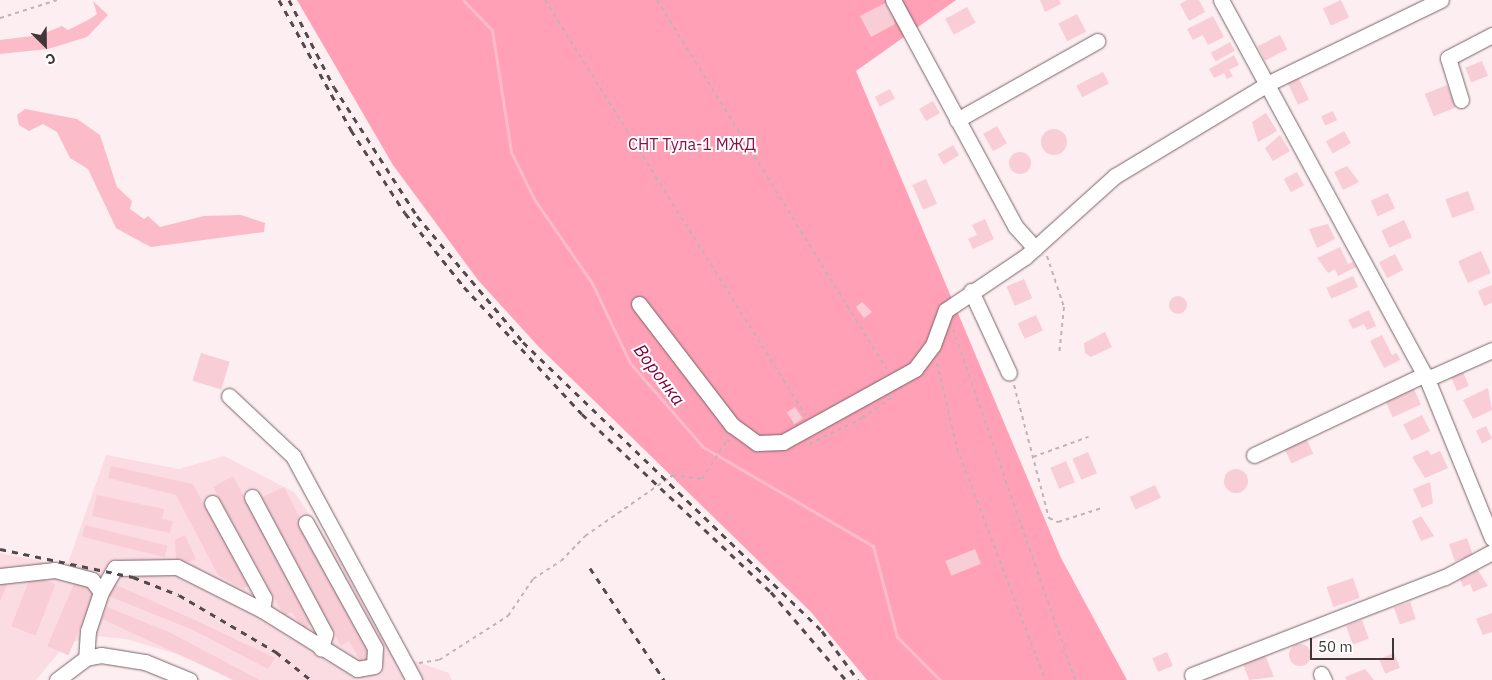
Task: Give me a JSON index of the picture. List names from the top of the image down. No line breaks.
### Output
{"water":["Воронка"],"parks":["СНТ Тула-1 МЖД"],"scale_bar":"50 m","north":"bottom right"}
